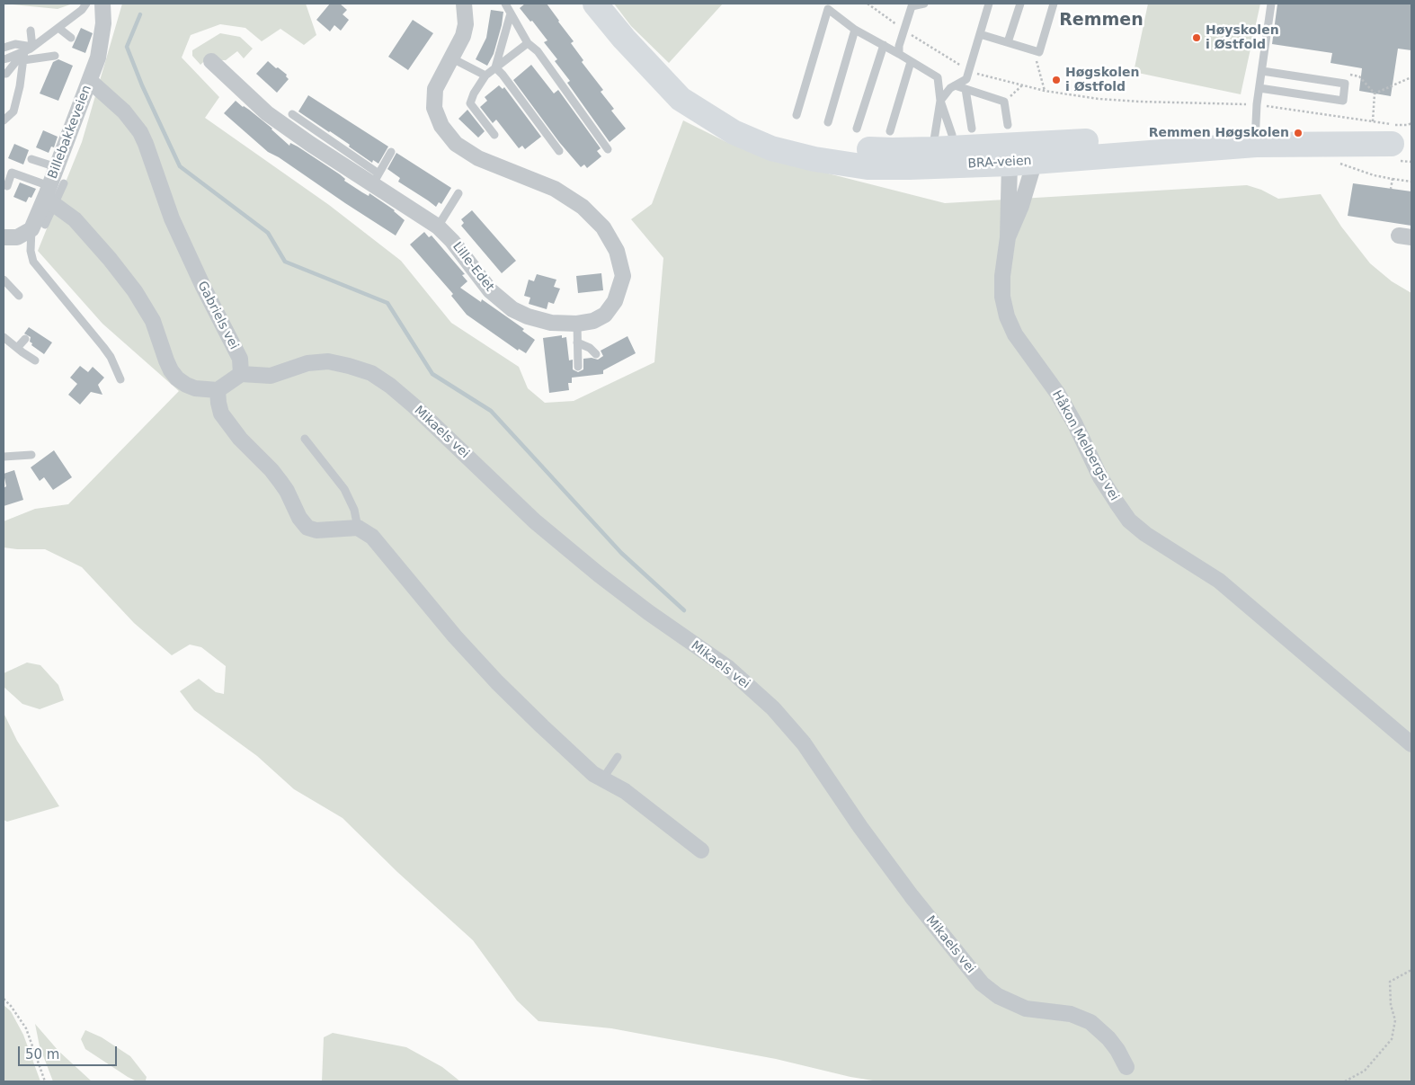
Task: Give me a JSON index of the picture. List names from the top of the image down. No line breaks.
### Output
{"streets":{"main road":["BRA-veien"],"street":["Billebakkeveien","Lille-Edet","Gabriels vei","Mikaels vei","Håkon Melbergs vei"]},"crossings":[["Billebakkeveien","Gabriels vei"],["Gabriels vei","Mikaels vei"]],"districts":["Remmen"],"places":["Høyskolen i Østfold","Høgskolen i Østfold","Remmen Høgskolen"],"scale_bar":"50 m"}
